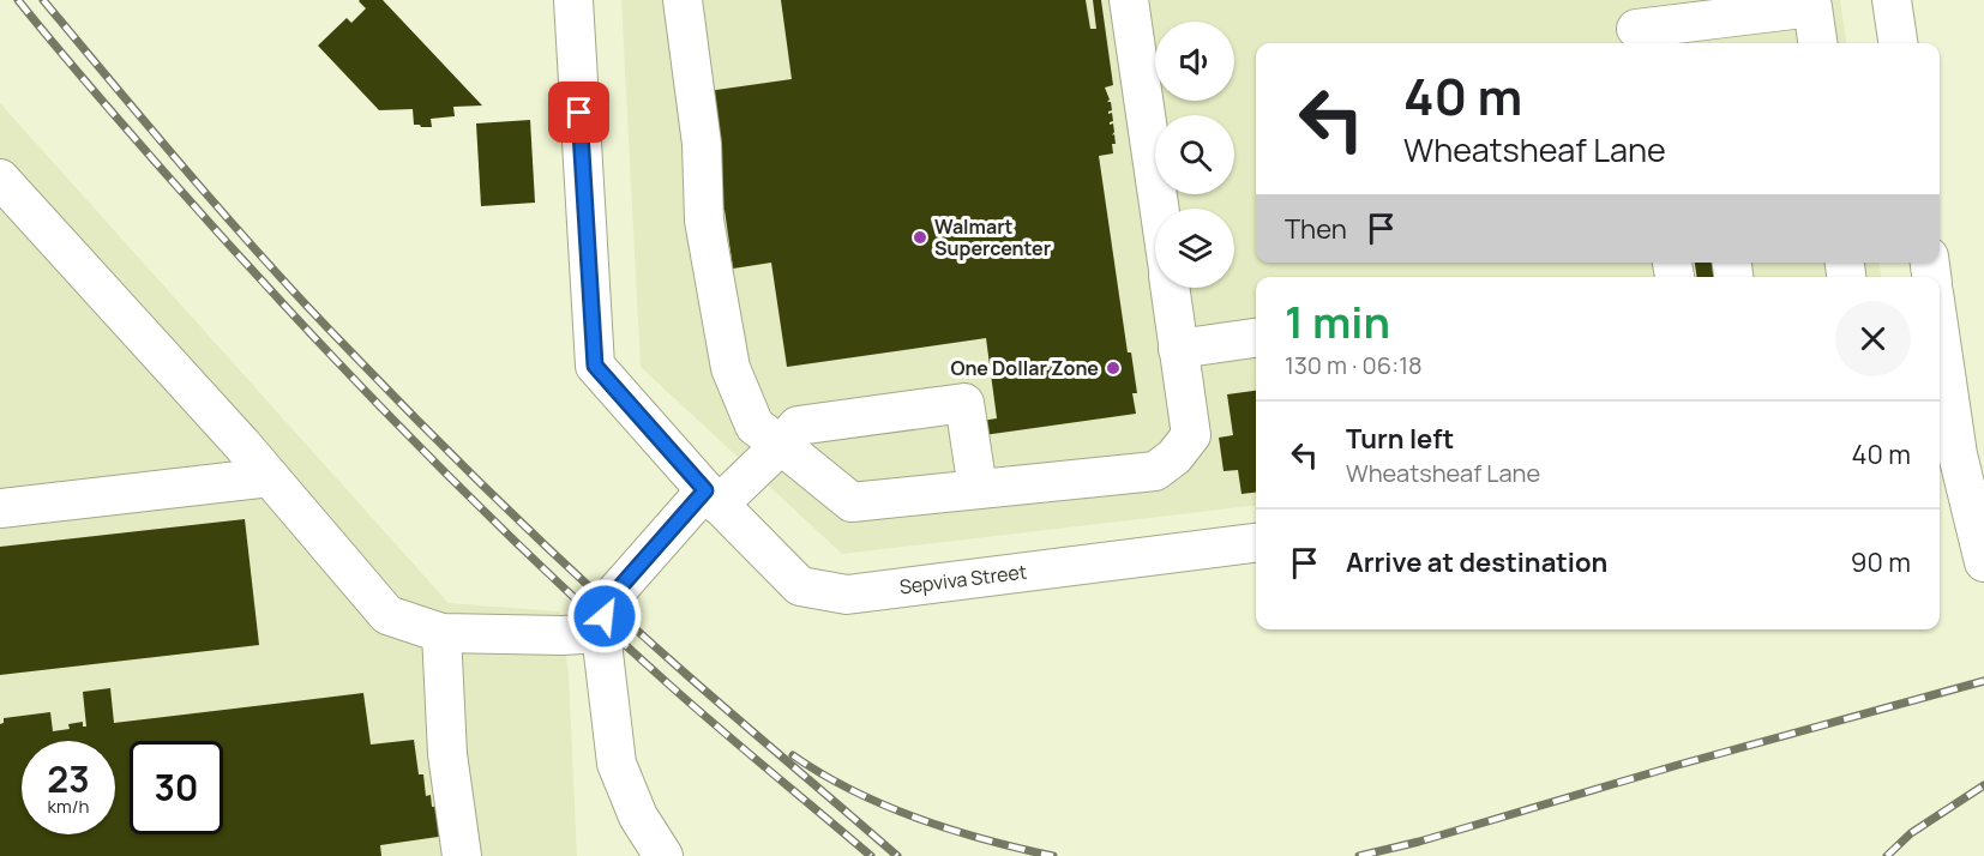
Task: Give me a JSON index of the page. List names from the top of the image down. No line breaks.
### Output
{"streets":{"street":["Sepviva Street"]},"places":["Walmart Supercenter","One Dollar Zone"],"page":{"turn":["40 m","Wheatsheaf Lane"],"then":"Then","heading":["1 min","130 m · 06:18"],"list":[{"name":"Turn left","note":"Wheatsheaf Lane","value":"40 m"},{"name":"Arrive at destination","value":"90 m"}],"speed":"23 km/h","limit":"30"}}
